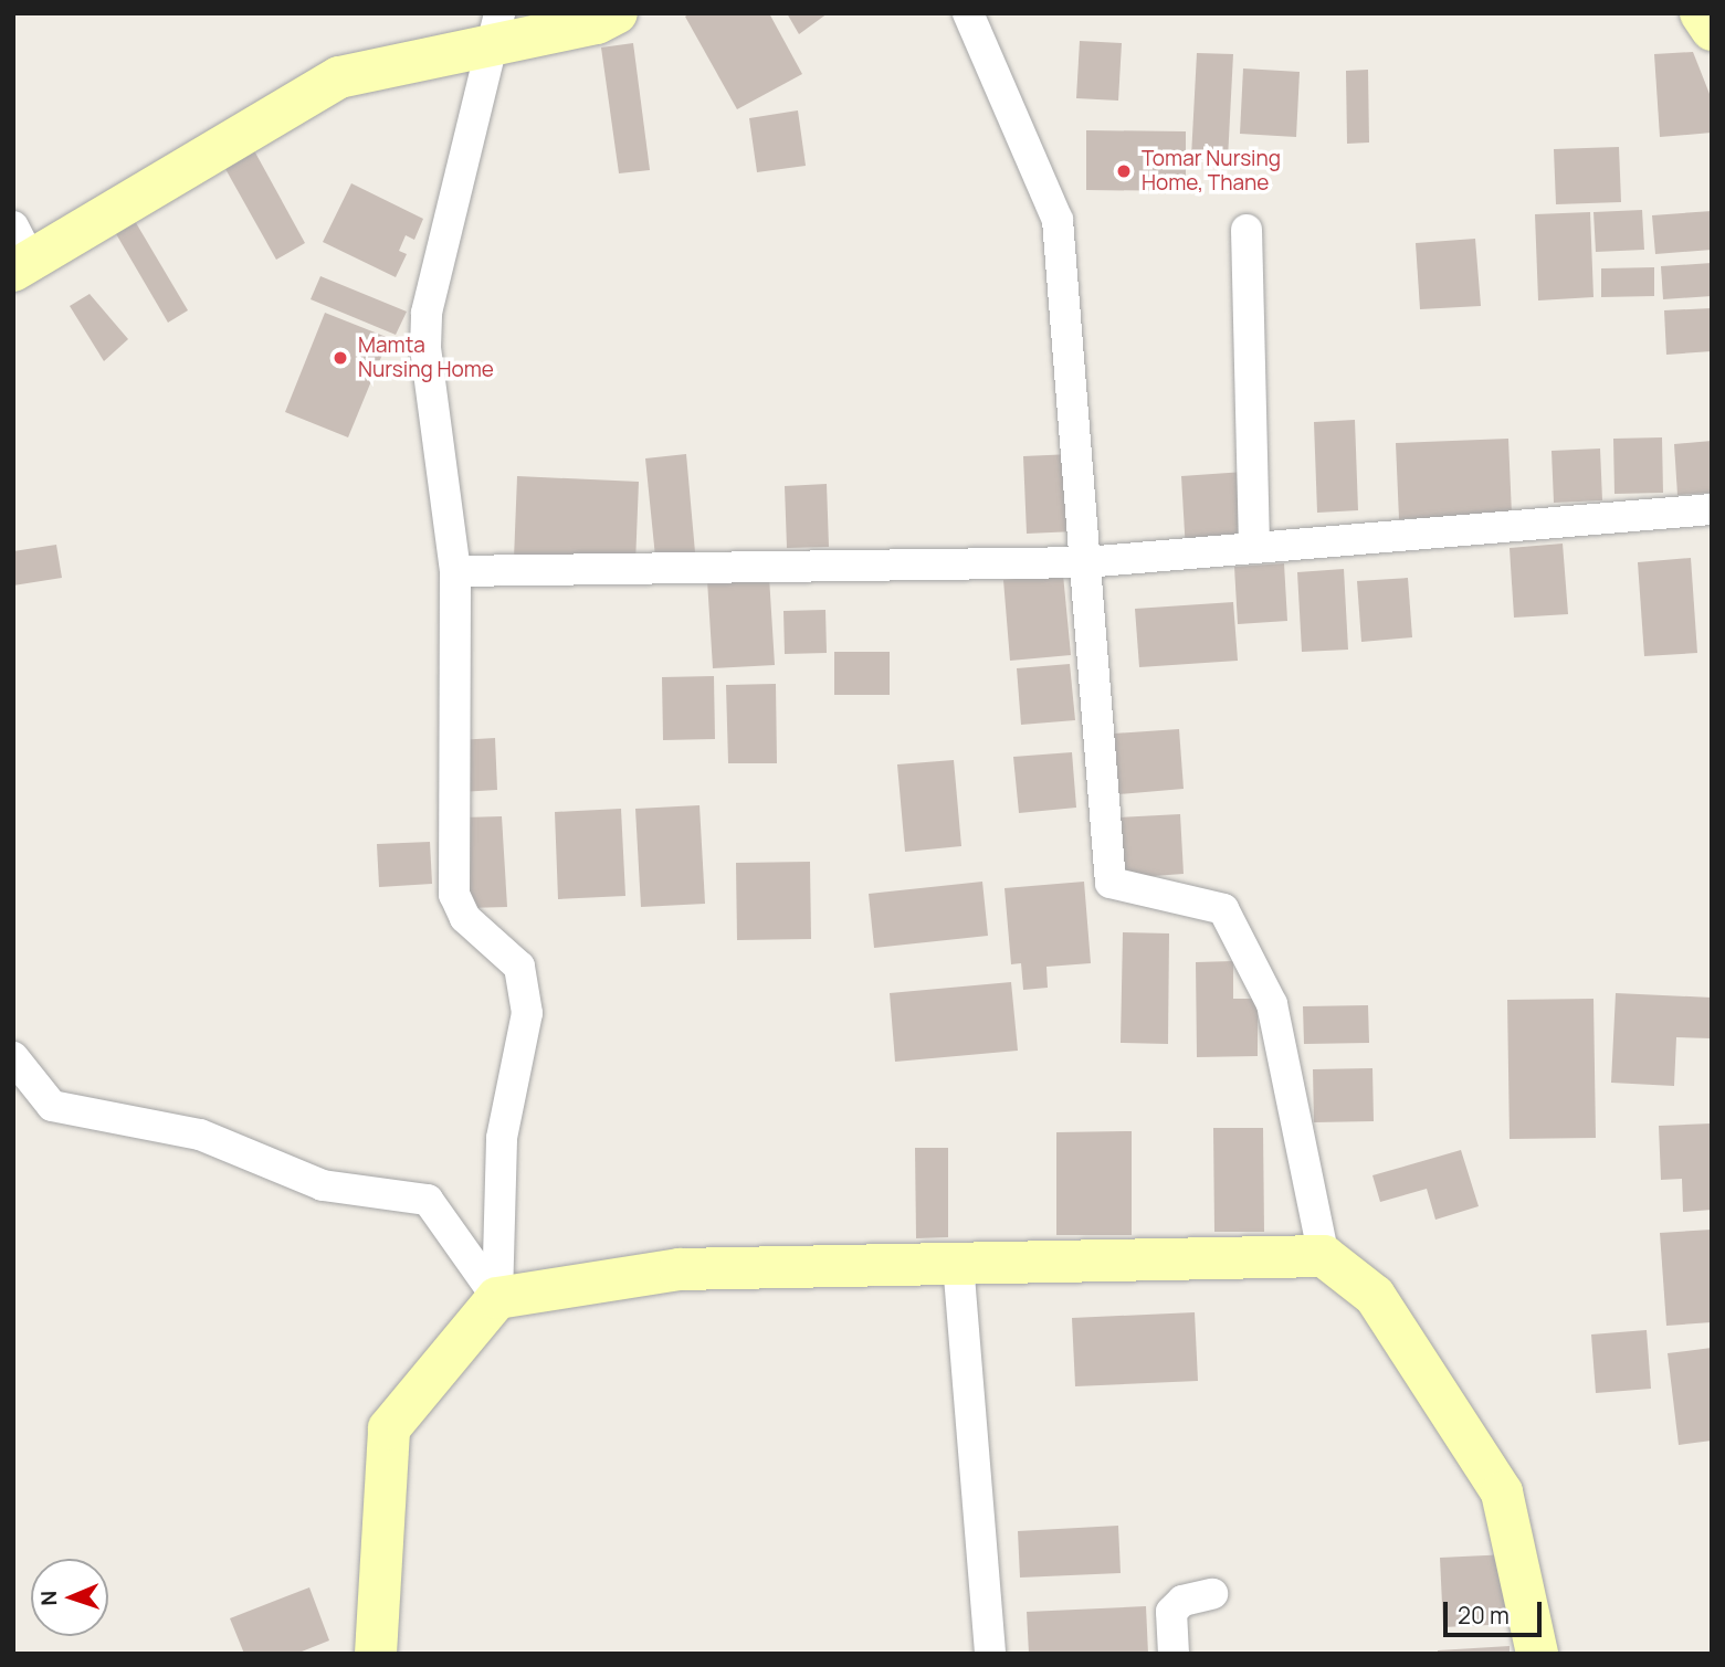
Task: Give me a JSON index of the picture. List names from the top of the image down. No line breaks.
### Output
{"places":["Tomar Nursing Home, Thane","Mamta Nursing Home"],"scale_bar":"20 m","north":"left"}
